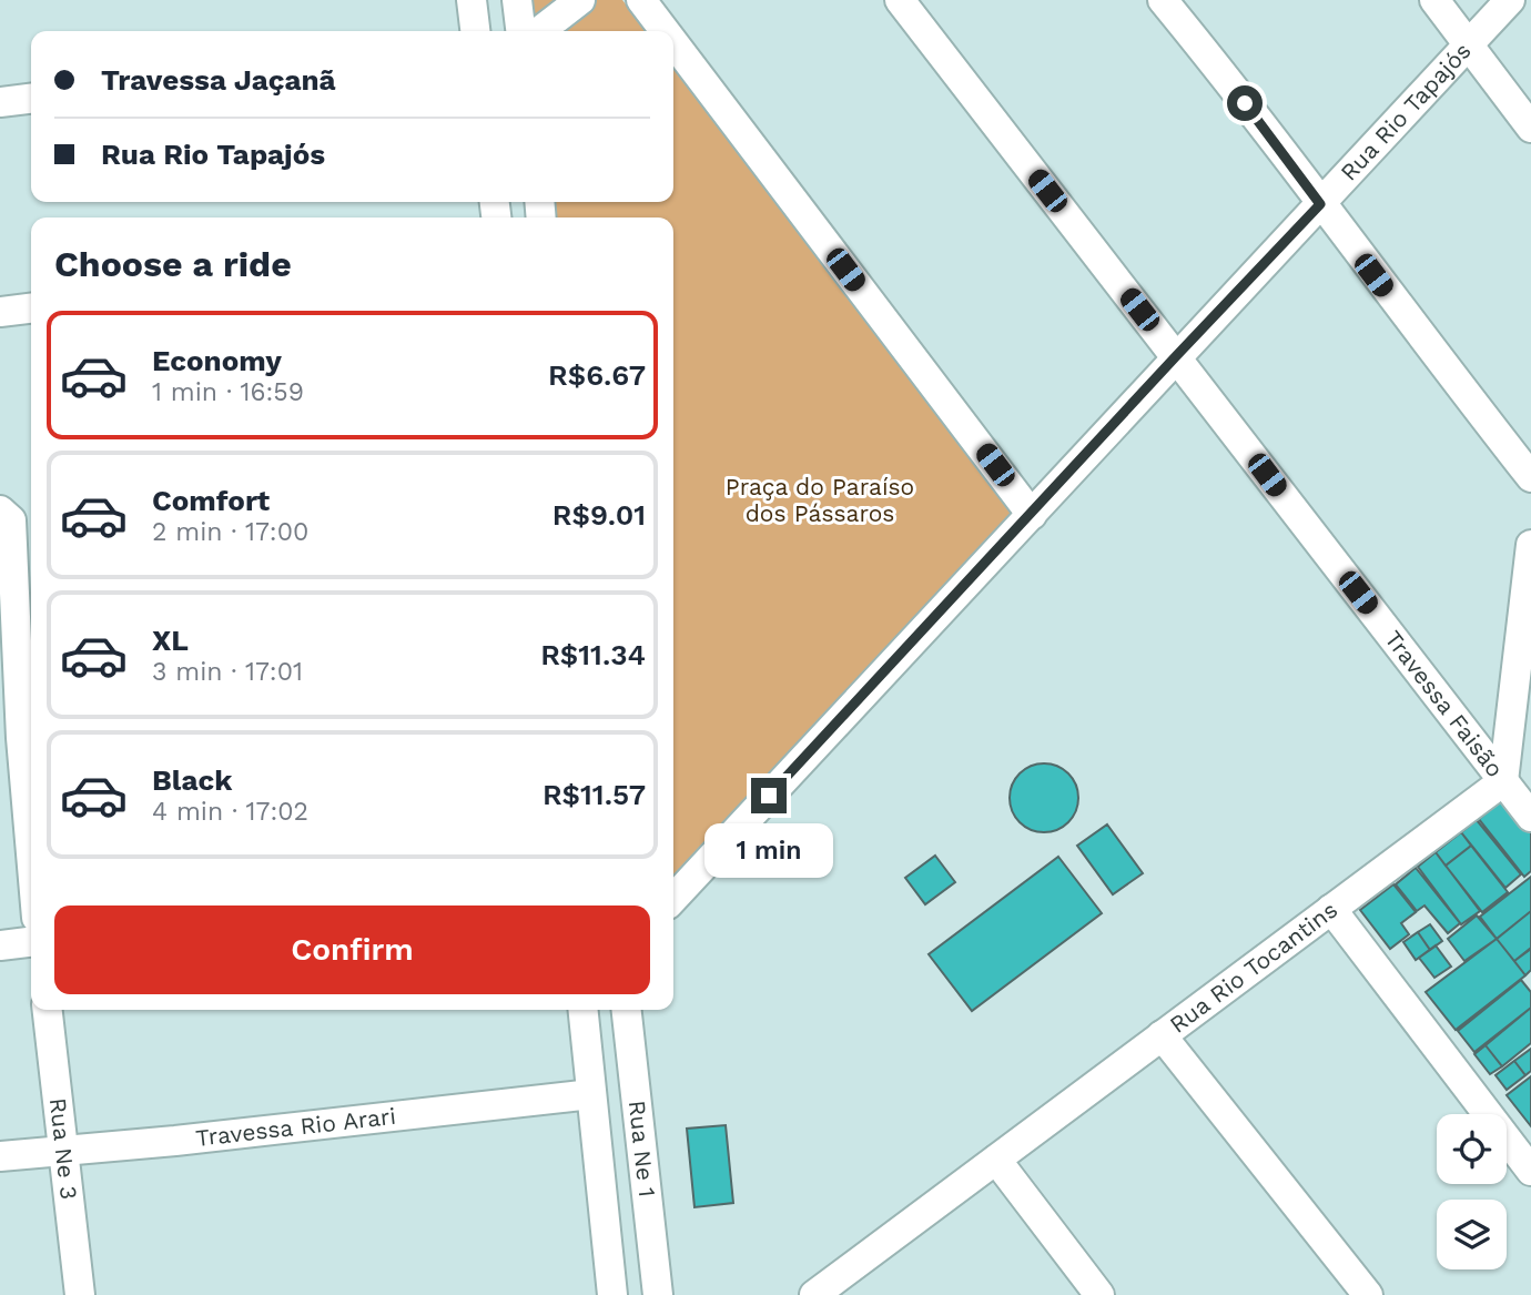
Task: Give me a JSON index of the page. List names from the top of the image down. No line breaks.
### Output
{"streets":{"street":["Rua Rio Tapajós","Travessa Faisão","Rua Rio Tocantins","Travessa Rio Arari","Rua Ne 3","Rua Ne 1"]},"crossings":[["Rua Rio Tapajós","Travessa Faisão"],["Travessa Faisão","Rua Rio Tocantins"],["Travessa Rio Arari","Rua Ne 3"],["Travessa Rio Arari","Rua Ne 1"]],"parks":["Praça do Paraíso dos Pássaros"],"page":{"banner":["Travessa Jaçanã","Rua Rio Tapajós"],"heading":"Choose a ride","list":[{"name":"Economy","note":"1 min · 16:59","value":"R$6.67"},{"name":"Comfort","note":"2 min · 17:00","value":"R$9.01"},{"name":"XL","note":"3 min · 17:01","value":"R$11.34"},{"name":"Black","note":"4 min · 17:02","value":"R$11.57"}],"bubble":"1 min","buttons":"Confirm"}}
